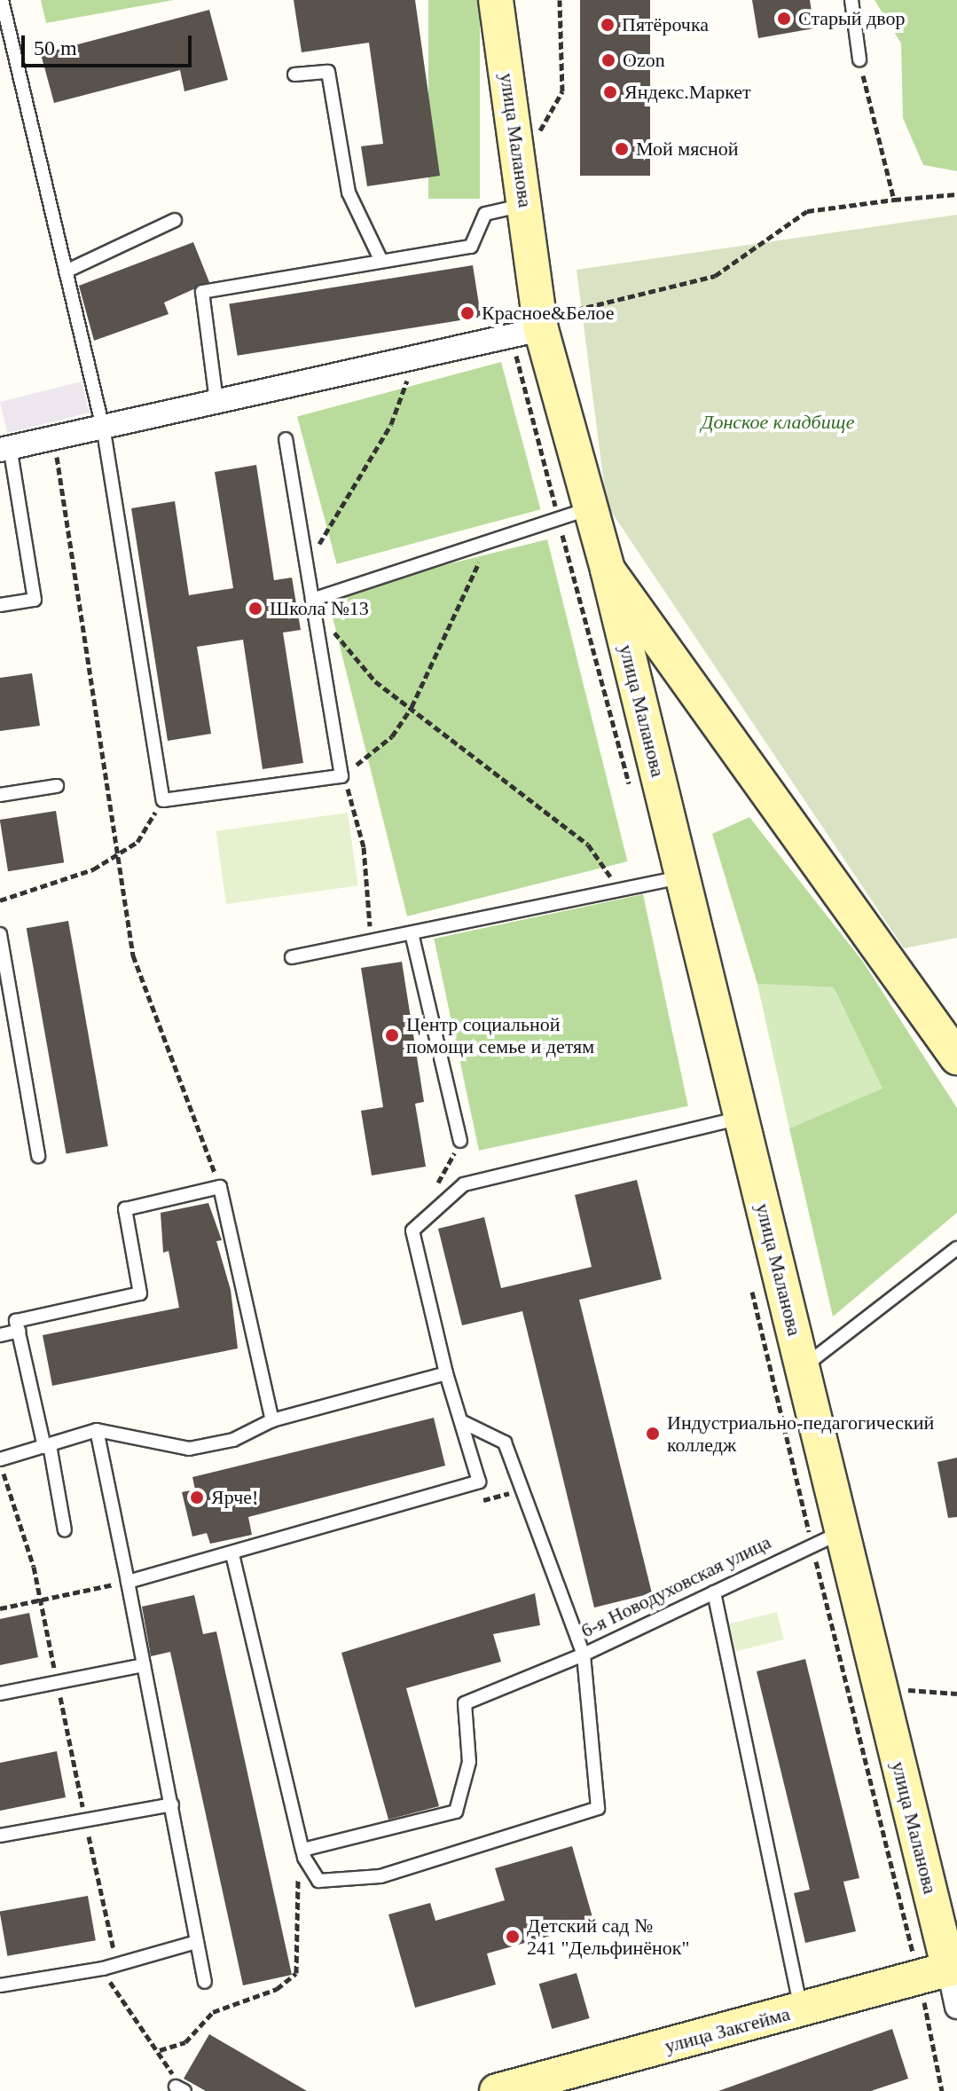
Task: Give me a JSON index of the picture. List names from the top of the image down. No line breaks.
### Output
{"streets":{"street":["улица Маланова","улица Закгейма"],"lane":["6-я Новодуховская улица"]},"crossings":[["улица Маланова","6-я Новодуховская улица"],["улица Маланова","улица Закгейма"]],"parks":["Донское кладбище"],"places":["Старый двор","Пятёрочка","Ozon","Яндекс.Маркет","Мой мясной","Красное&Белое","Школа №13","Центр социальной помощи семье и детям","Индустриально-педагогический колледж","Ярче!","Детский сад № 241 \"Дельфинёнок\""],"scale_bar":"50 m"}
